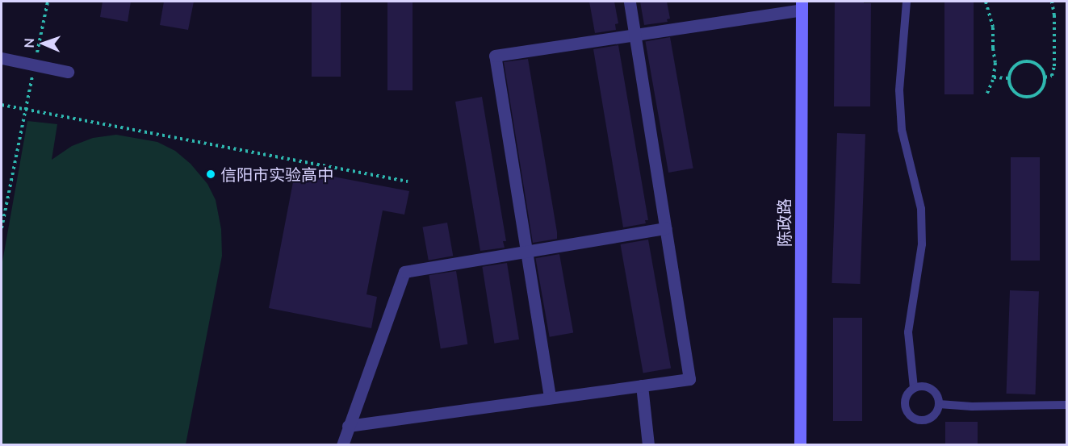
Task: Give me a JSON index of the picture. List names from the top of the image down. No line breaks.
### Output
{"streets":{"street":["陈政路"]},"places":["信阳市实验高中"],"north":"left"}
